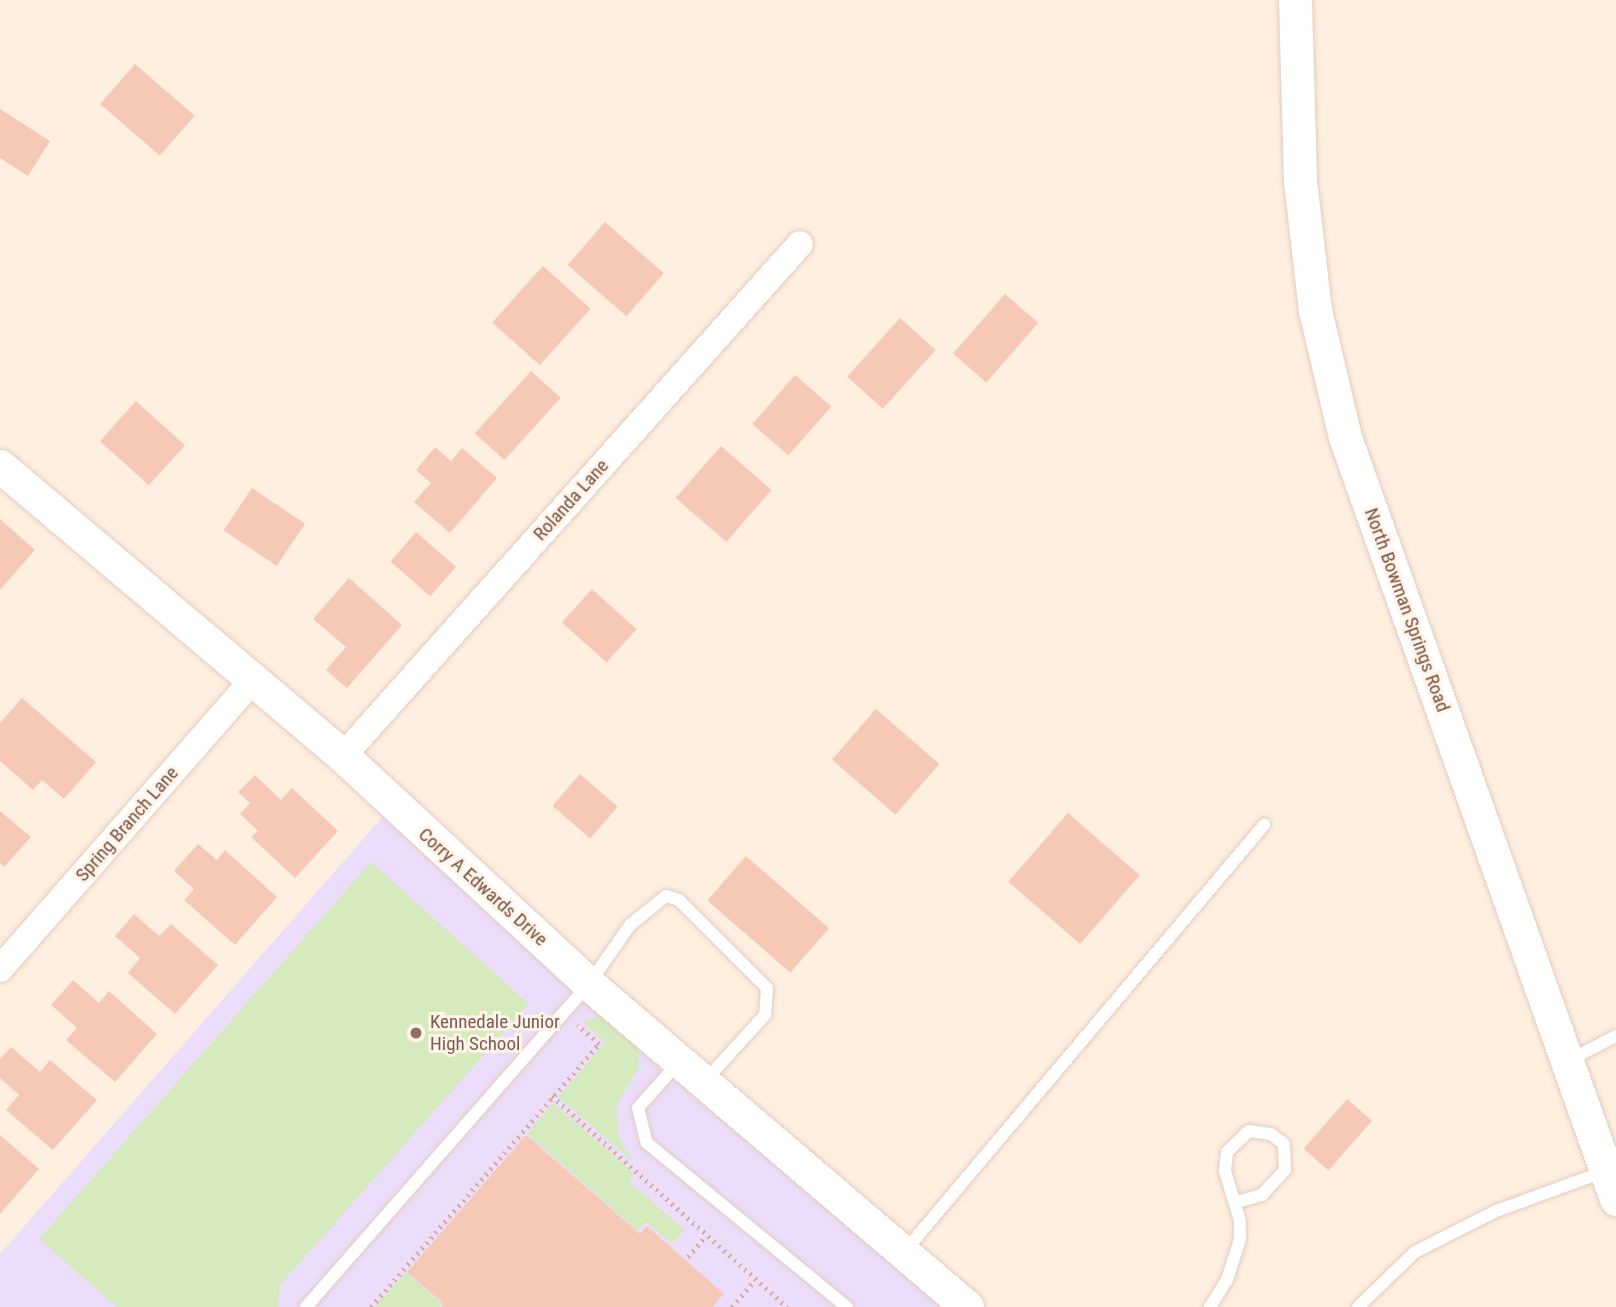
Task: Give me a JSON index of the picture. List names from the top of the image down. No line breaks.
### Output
{"streets":{"street":["Rolanda Lane","North Bowman Springs Road","Spring Branch Lane","Corry A Edwards Drive"]},"crossings":[["Rolanda Lane","Corry A Edwards Drive"],["Spring Branch Lane","Corry A Edwards Drive"]],"places":["Kennedale Junior High School"]}
